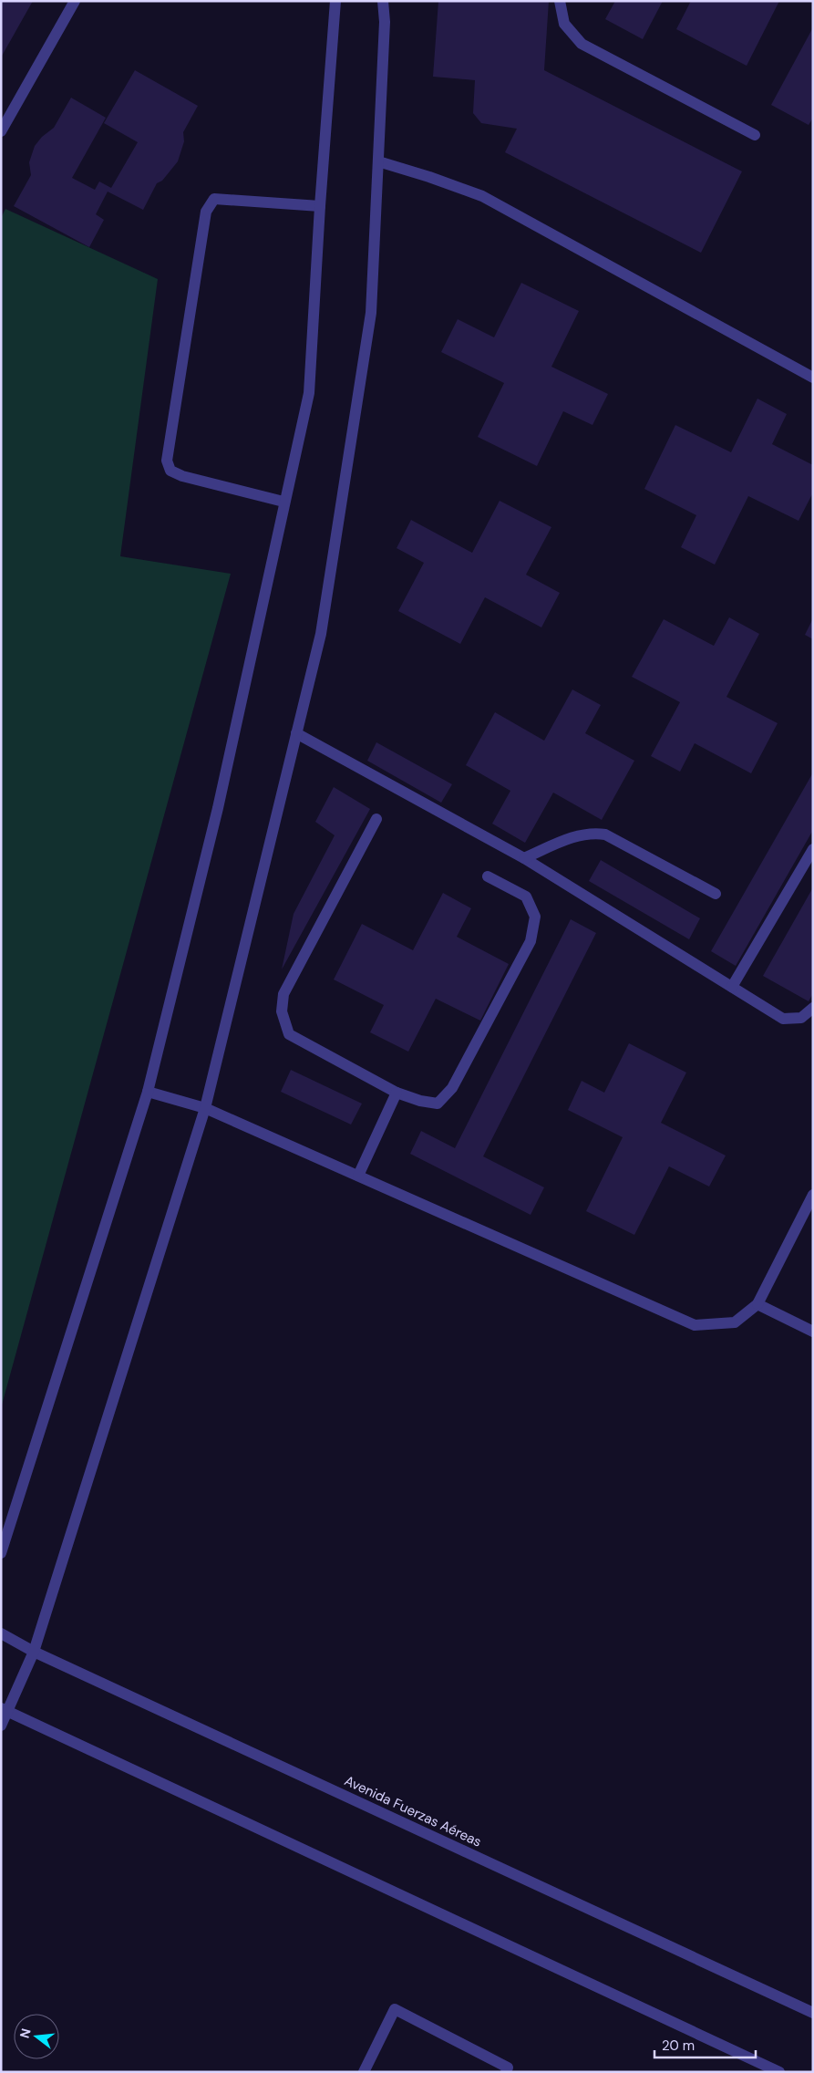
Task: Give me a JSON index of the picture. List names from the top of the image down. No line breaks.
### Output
{"streets":{"street":["Avenida Fuerzas Aéreas"]},"scale_bar":"20 m","north":"left"}
